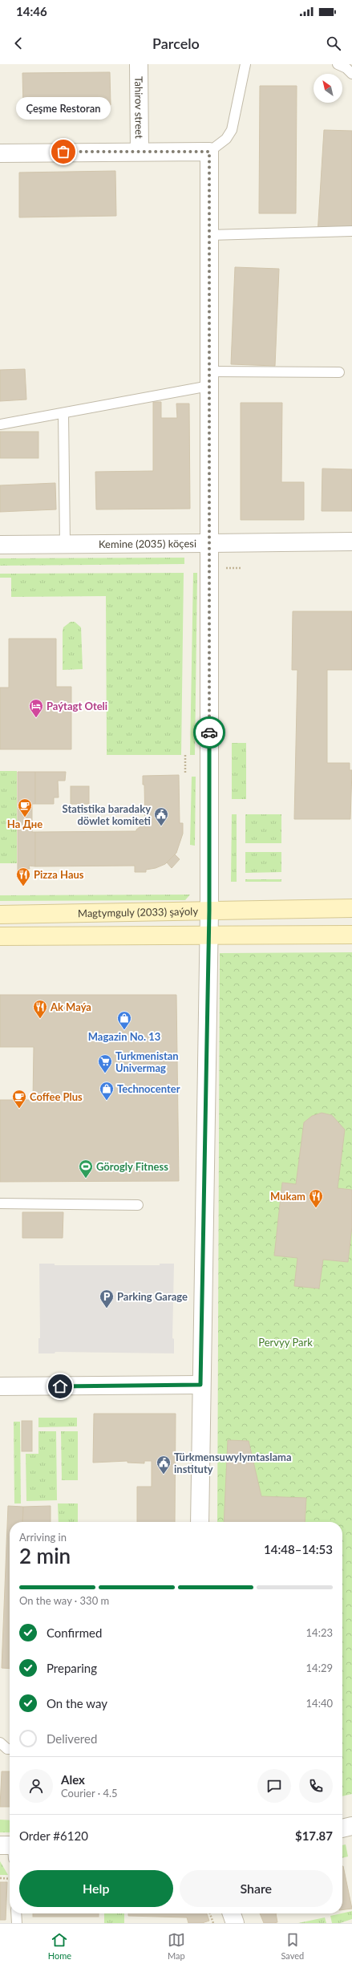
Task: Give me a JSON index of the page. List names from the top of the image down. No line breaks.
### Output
{"streets":{"main road":["Magtymguly (2033) şaýoly"],"street":["Tahirov street","Kemine (2035) köçesi"]},"parks":["Pervyy Park"],"places":{"other":["Çeşme Restoran"],"hotel":["Paýtagt Oteli"],"cafe":["На Дне","Coffee Plus"],"public building":["Statistika baradaky döwlet komiteti","Türkmensuwylymtaslama instituty"],"restaurant":["Pizza Haus","Ak Maýa","Mukam"],"shop":["Magazin No. 13","Technocenter"],"supermarket":["Turkmenistan Univermag"],"sports":["Görogly Fitness"],"parking":["Parking Garage"]},"north":"top left","page":{"status":"14:46","header":"Parcelo","bubble":"Çeşme Restoran","heading":["2 min","Arriving in","14:48–14:53"],"panel":["Alex","Courier · 4.5","Order #6120","$17.87"],"bar":"On the way · 330 m","list":[["Confirmed","14:23"],["Preparing","14:29"],["On the way","14:40"],"Delivered"],"buttons":["Help","Share"],"tabs":["Home","Map","Saved"]}}
